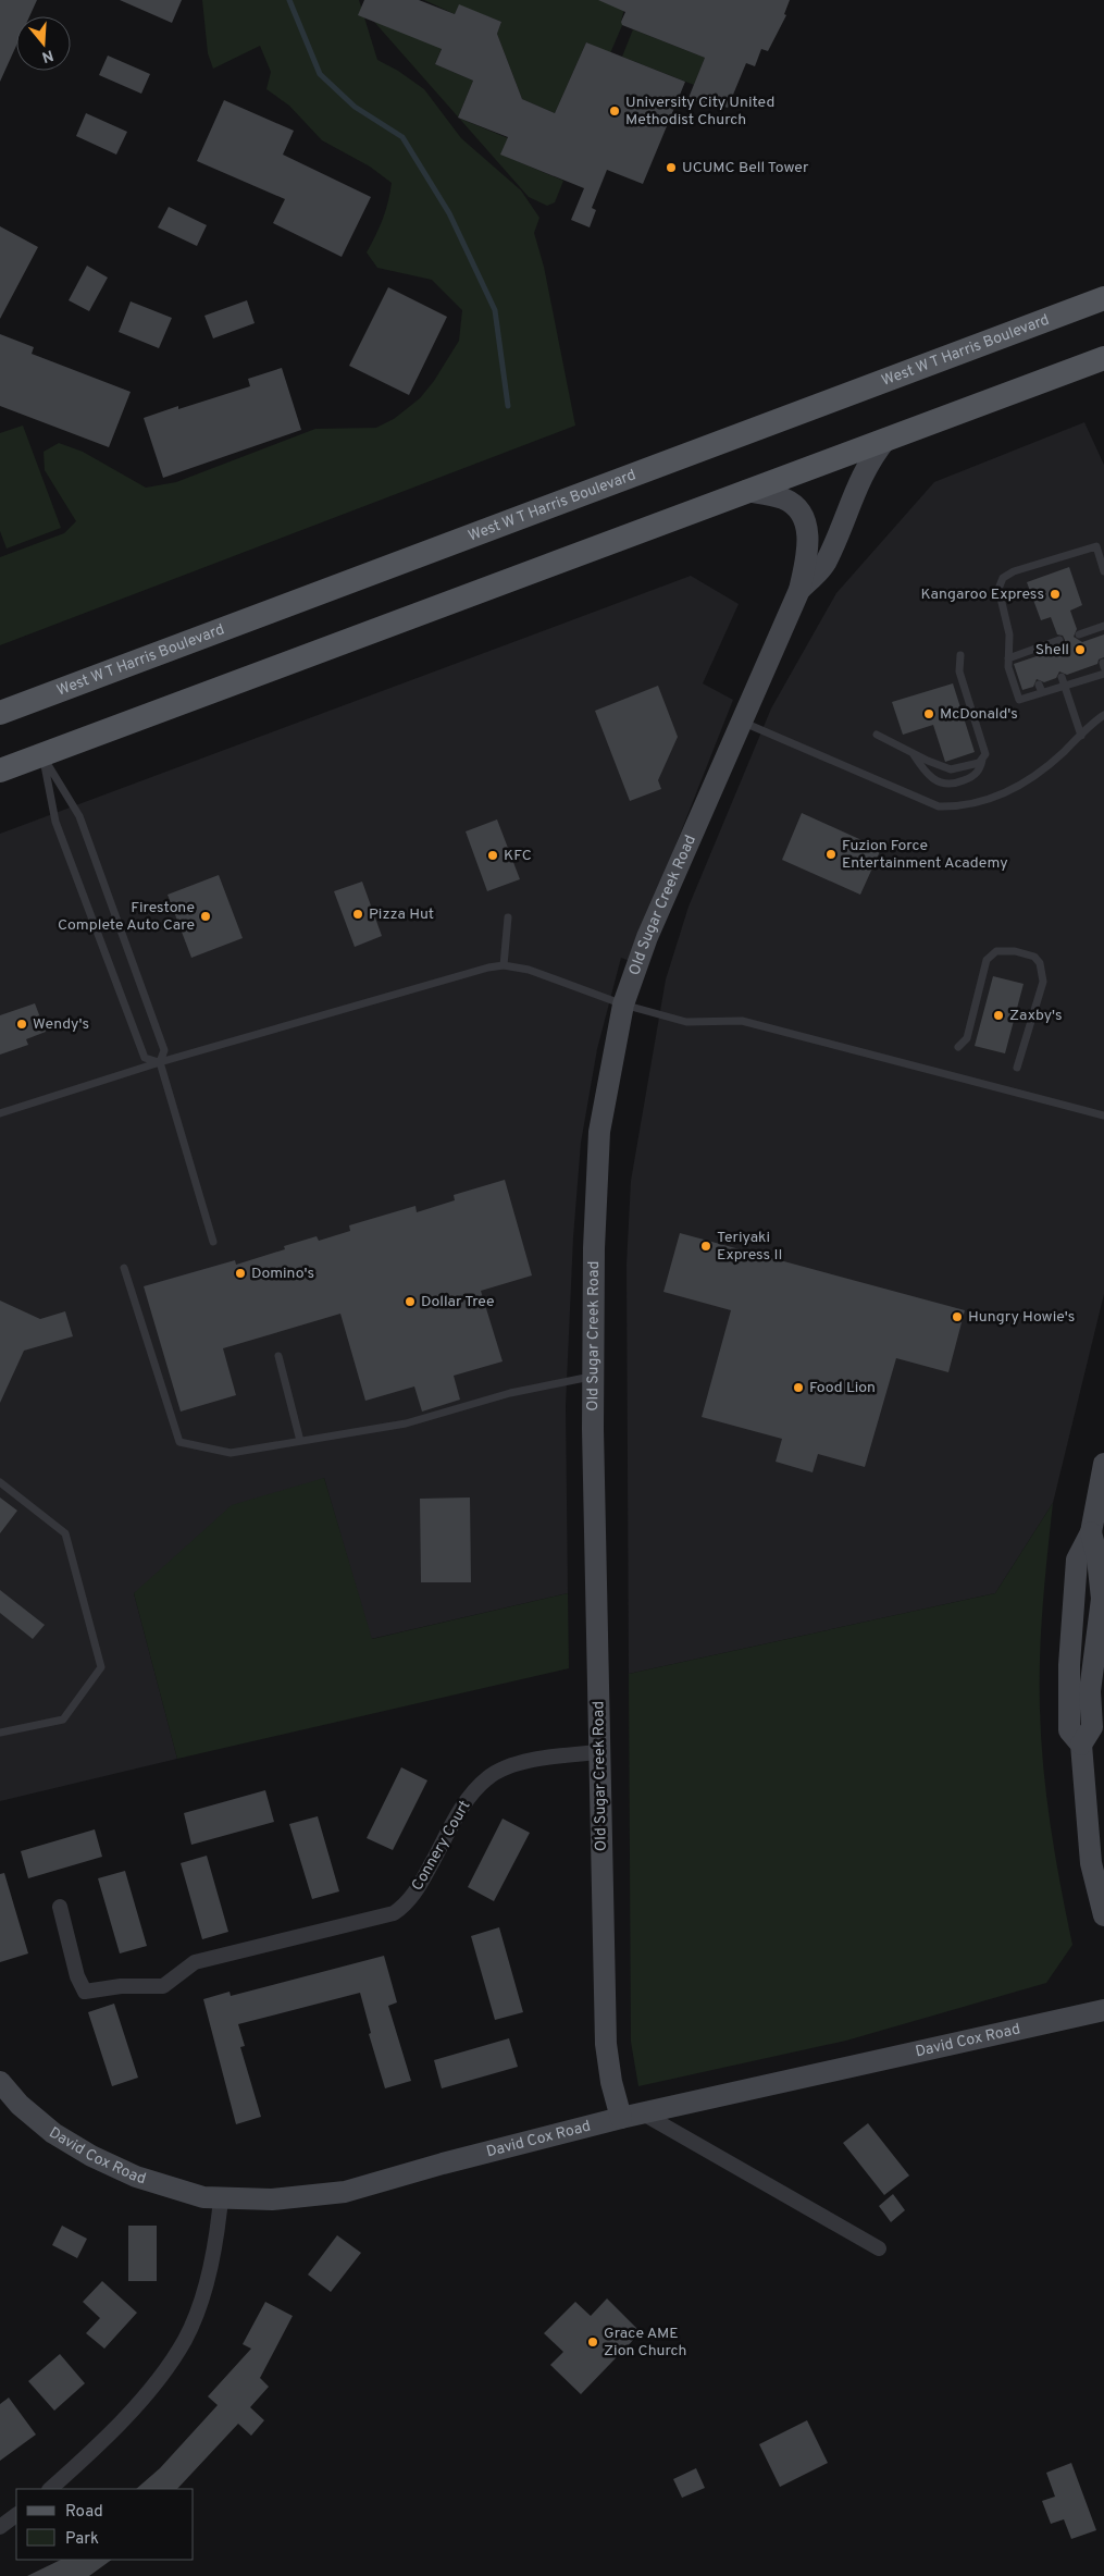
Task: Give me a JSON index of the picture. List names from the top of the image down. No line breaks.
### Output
{"streets":{"main road":["West W T Harris Boulevard"],"street":["Old Sugar Creek Road","Connery Court","David Cox Road"]},"crossings":[["Old Sugar Creek Road","Connery Court"],["Old Sugar Creek Road","David Cox Road"]],"places":["University City United Methodist Church","UCUMC Bell Tower","Kangaroo Express","Shell","McDonald's","Fuzion Force Entertainment Academy","KFC","Pizza Hut","Firestone Complete Auto Care","Zaxby's","Wendy's","Teriyaki Express II","Domino's","Dollar Tree","Hungry Howie's","Food Lion","Grace AME Zion Church"],"legend":["Road","Park"],"north":"bottom"}
